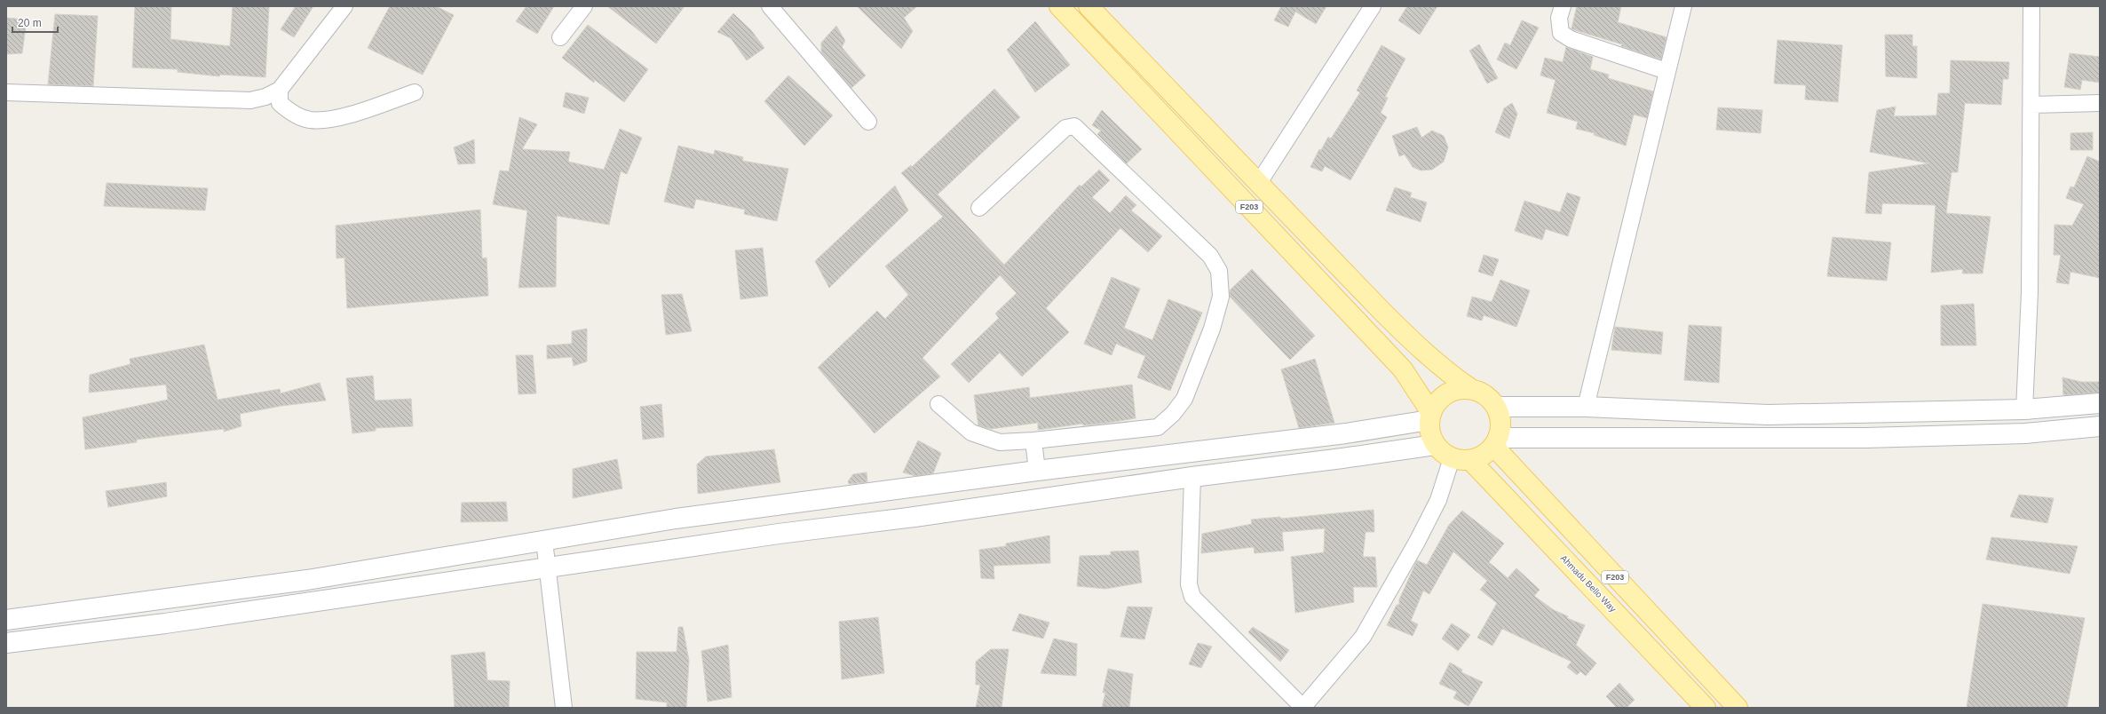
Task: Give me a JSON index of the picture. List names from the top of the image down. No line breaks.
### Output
{"streets":{"main road":["F203","Ahmadu Bello Way"]},"crossings":[["F203","Ahmadu Bello Way"]],"scale_bar":"20 m"}
